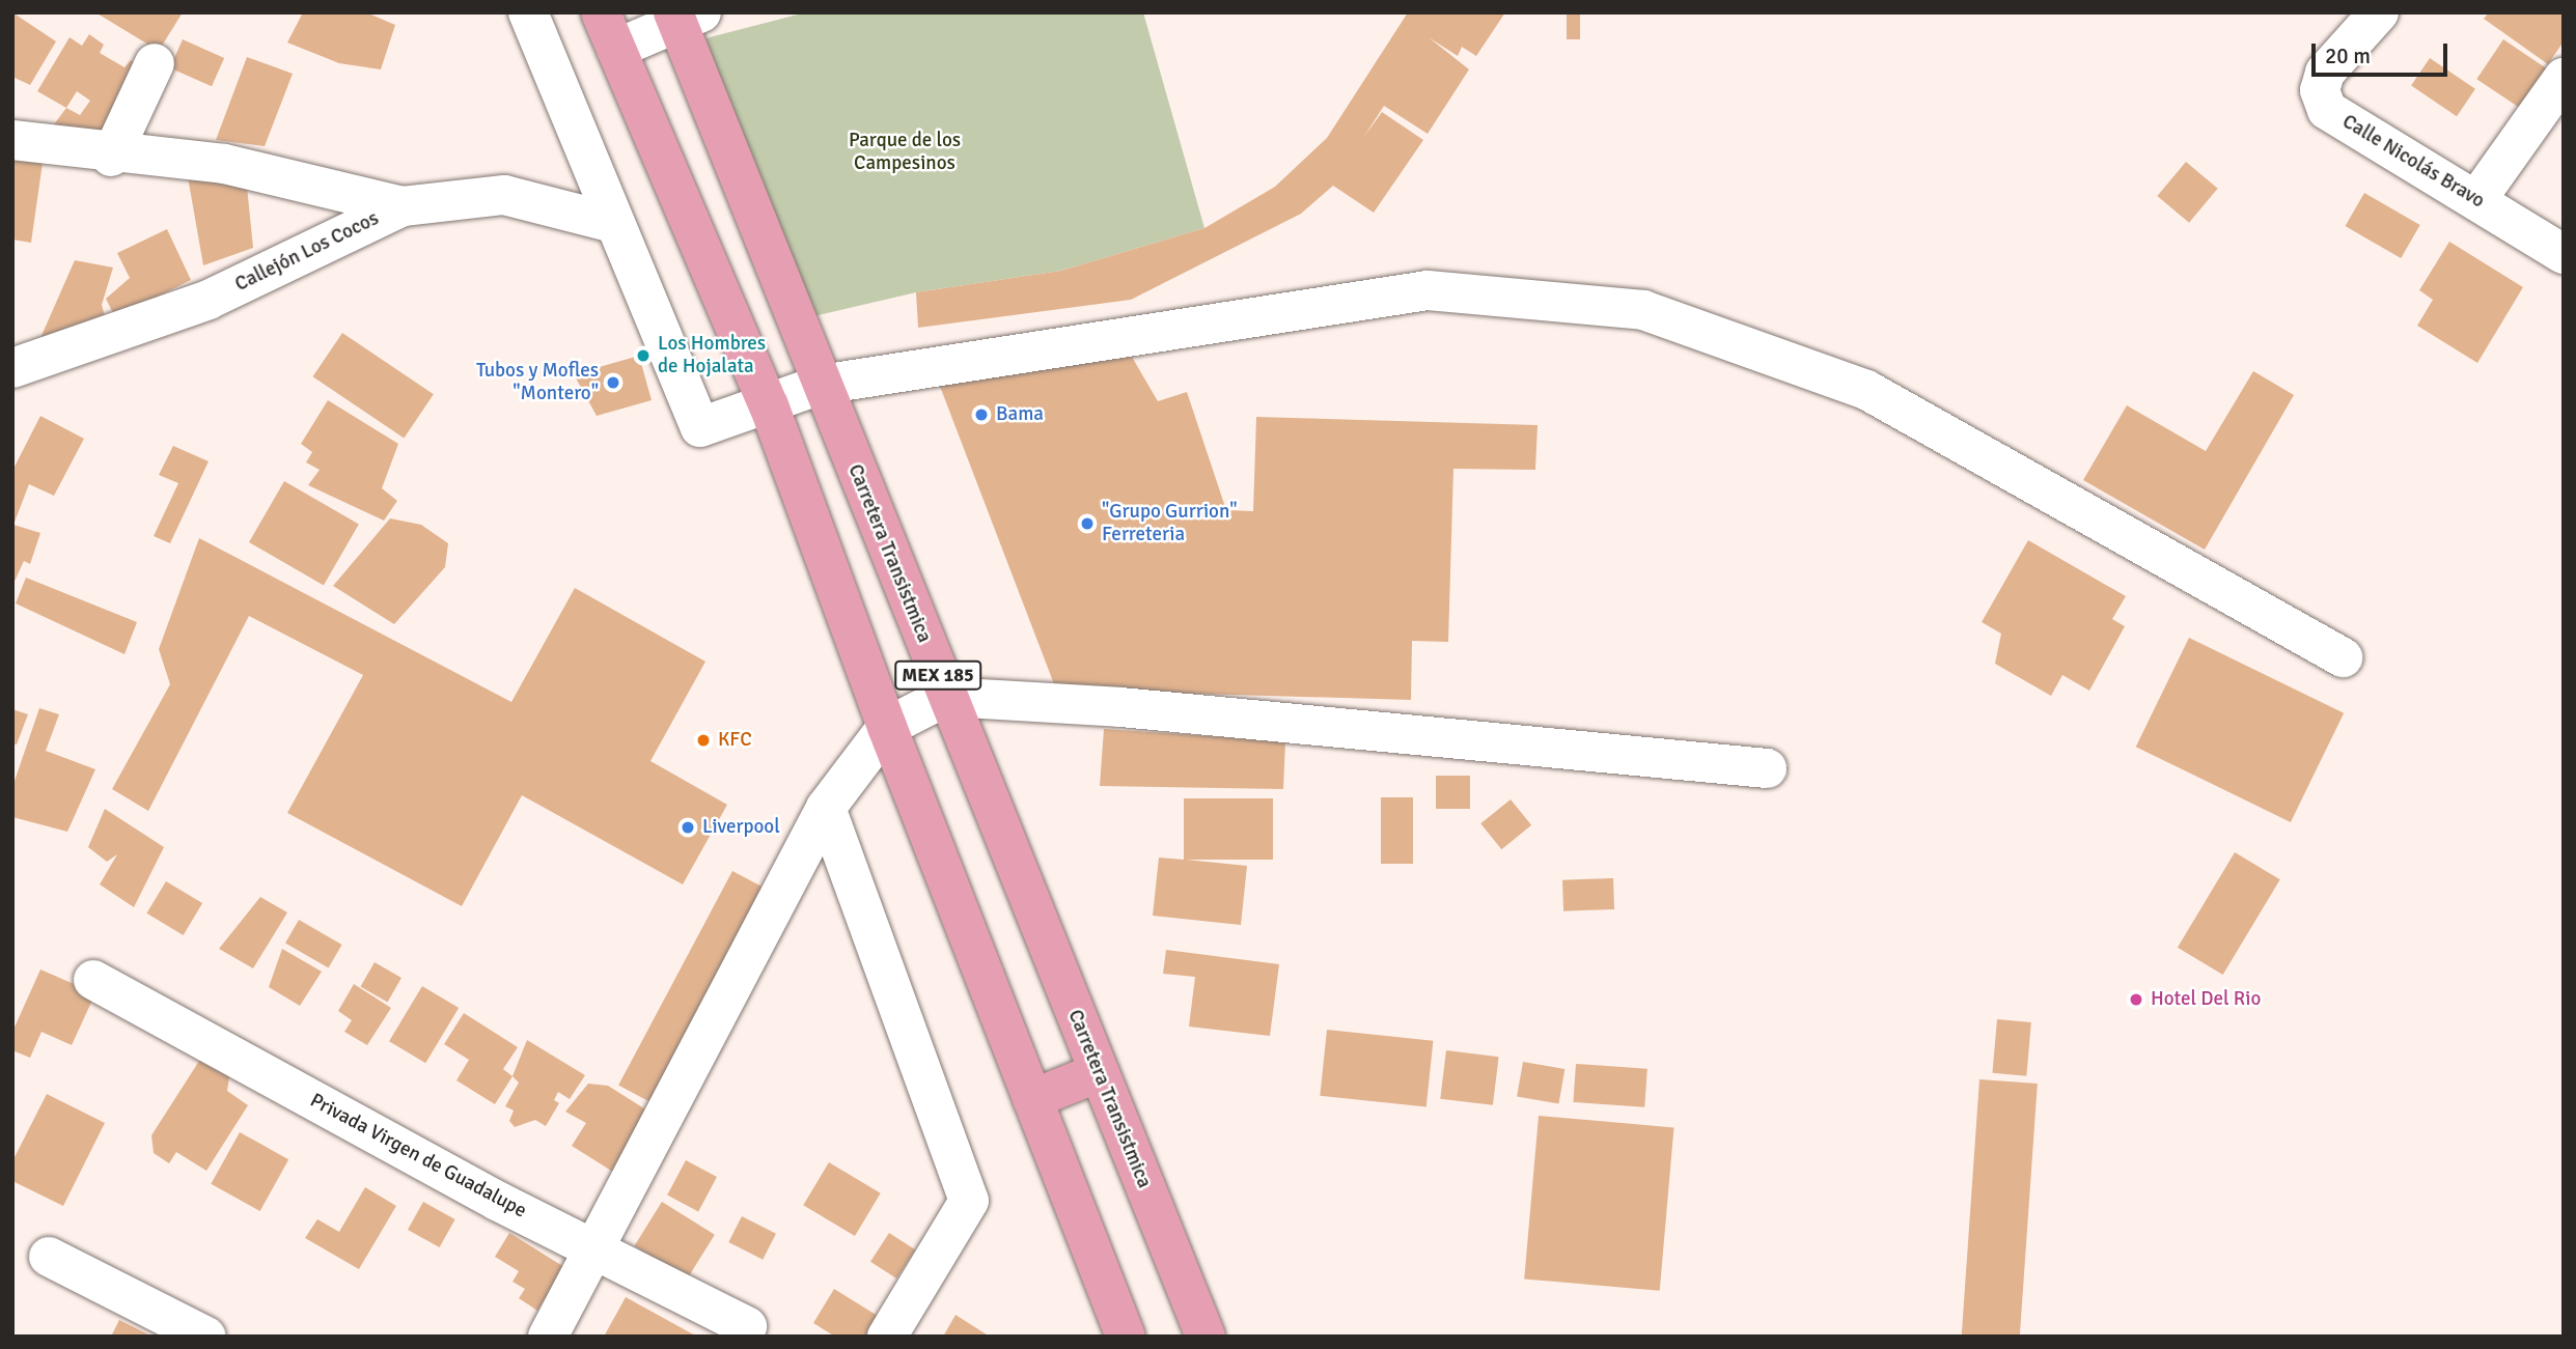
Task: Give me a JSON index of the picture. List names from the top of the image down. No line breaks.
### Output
{"streets":{"main road":["Carretera Transistmica","MEX 185"],"street":["Calle Nicolás Bravo","Callejón Los Cocos","Privada Virgen de Guadalupe"]},"parks":["Parque de los Campesinos"],"places":["Los Hombres de Hojalata","Tubos y Mofles \"Montero\"","Bama","\"Grupo Gurrion\" Ferreteria","KFC","Liverpool","Hotel Del Rio"],"scale_bar":"20 m"}
